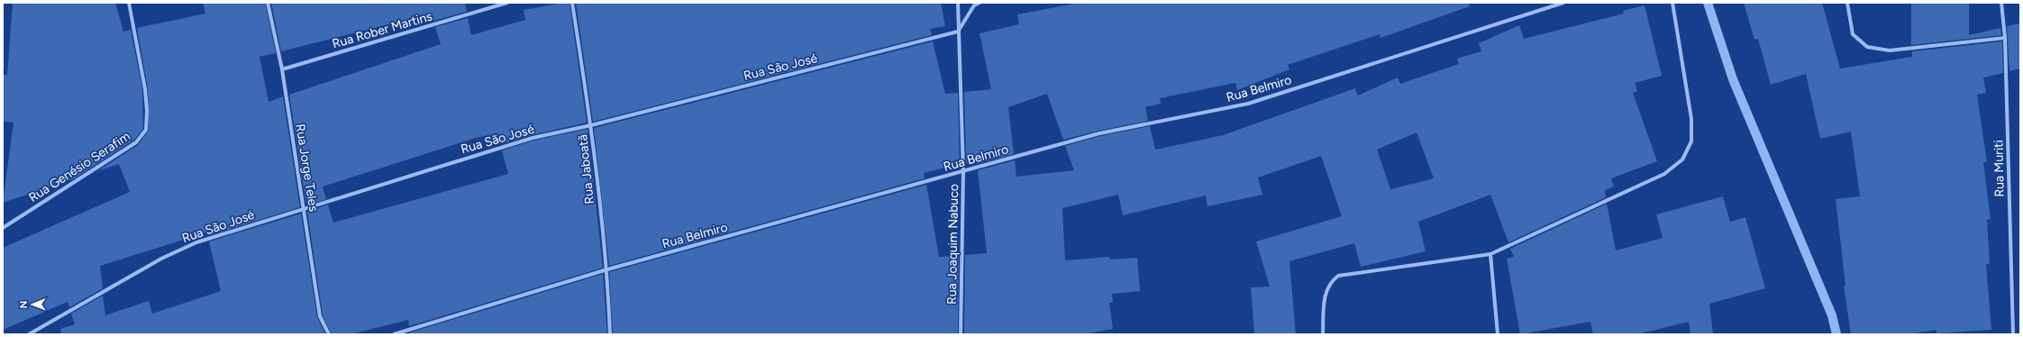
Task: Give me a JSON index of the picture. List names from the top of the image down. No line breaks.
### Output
{"streets":{"street":["Rua Rober Martins","Rua São José","Rua Belmiro","Rua Genésio Serafim","Rua Jorge Teles","Rua Muriti","Rua Jaboatã","Rua Joaquim Nabuco"]},"crossings":[["Rua Rober Martins","Rua Jorge Teles"],["Rua São José","Rua Jorge Teles"],["Rua São José","Rua Jaboatã"],["Rua São José","Rua Joaquim Nabuco"],["Rua Belmiro","Rua Jaboatã"],["Rua Belmiro","Rua Joaquim Nabuco"]],"north":"left"}
